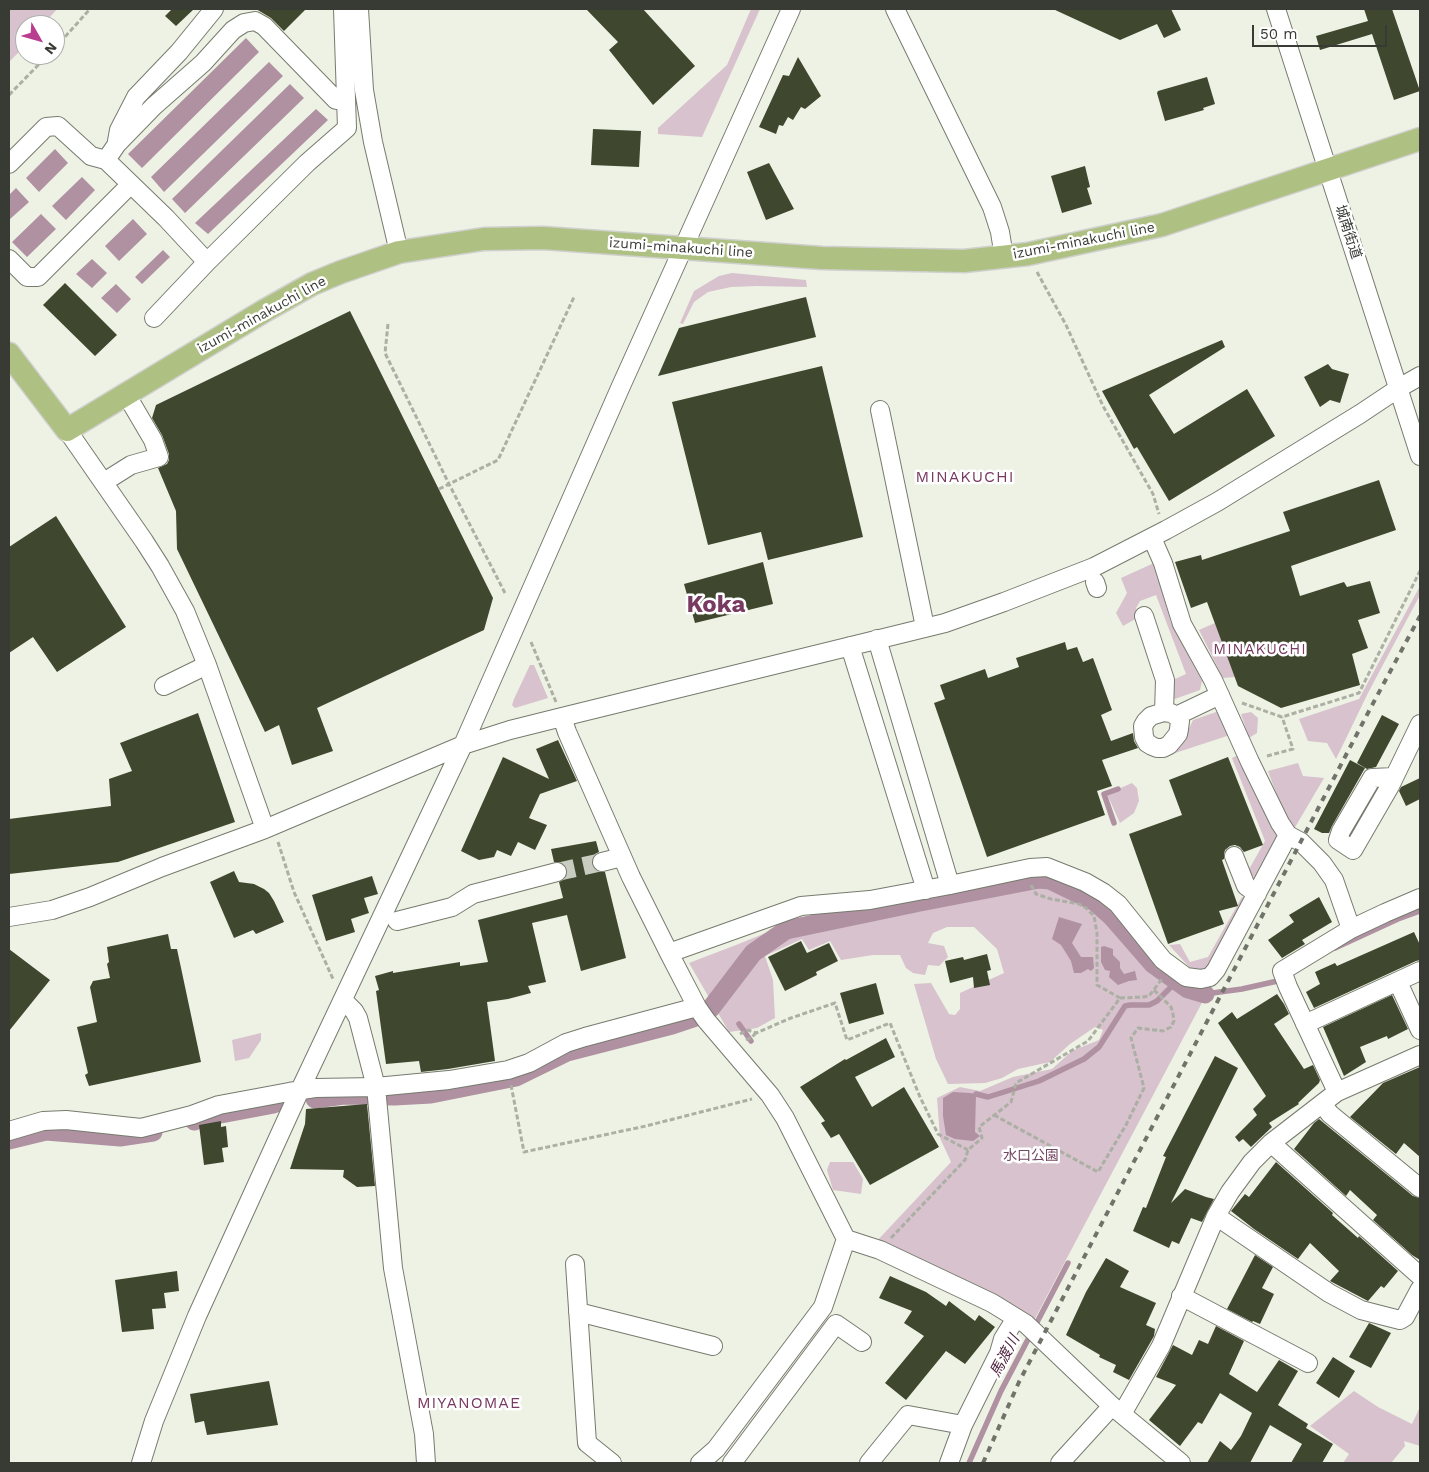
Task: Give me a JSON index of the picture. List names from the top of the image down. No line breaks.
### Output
{"streets":{"main road":["izumi-minakuchi line"],"street":["城南街道"]},"crossings":[["城南街道","izumi-minakuchi line"]],"districts":["MINAKUCHI","Koka","MINAKUCHI","MIYANOMAE"],"water":["馬渡川"],"parks":["水口公園"],"scale_bar":"50 m","north":"bottom right"}
